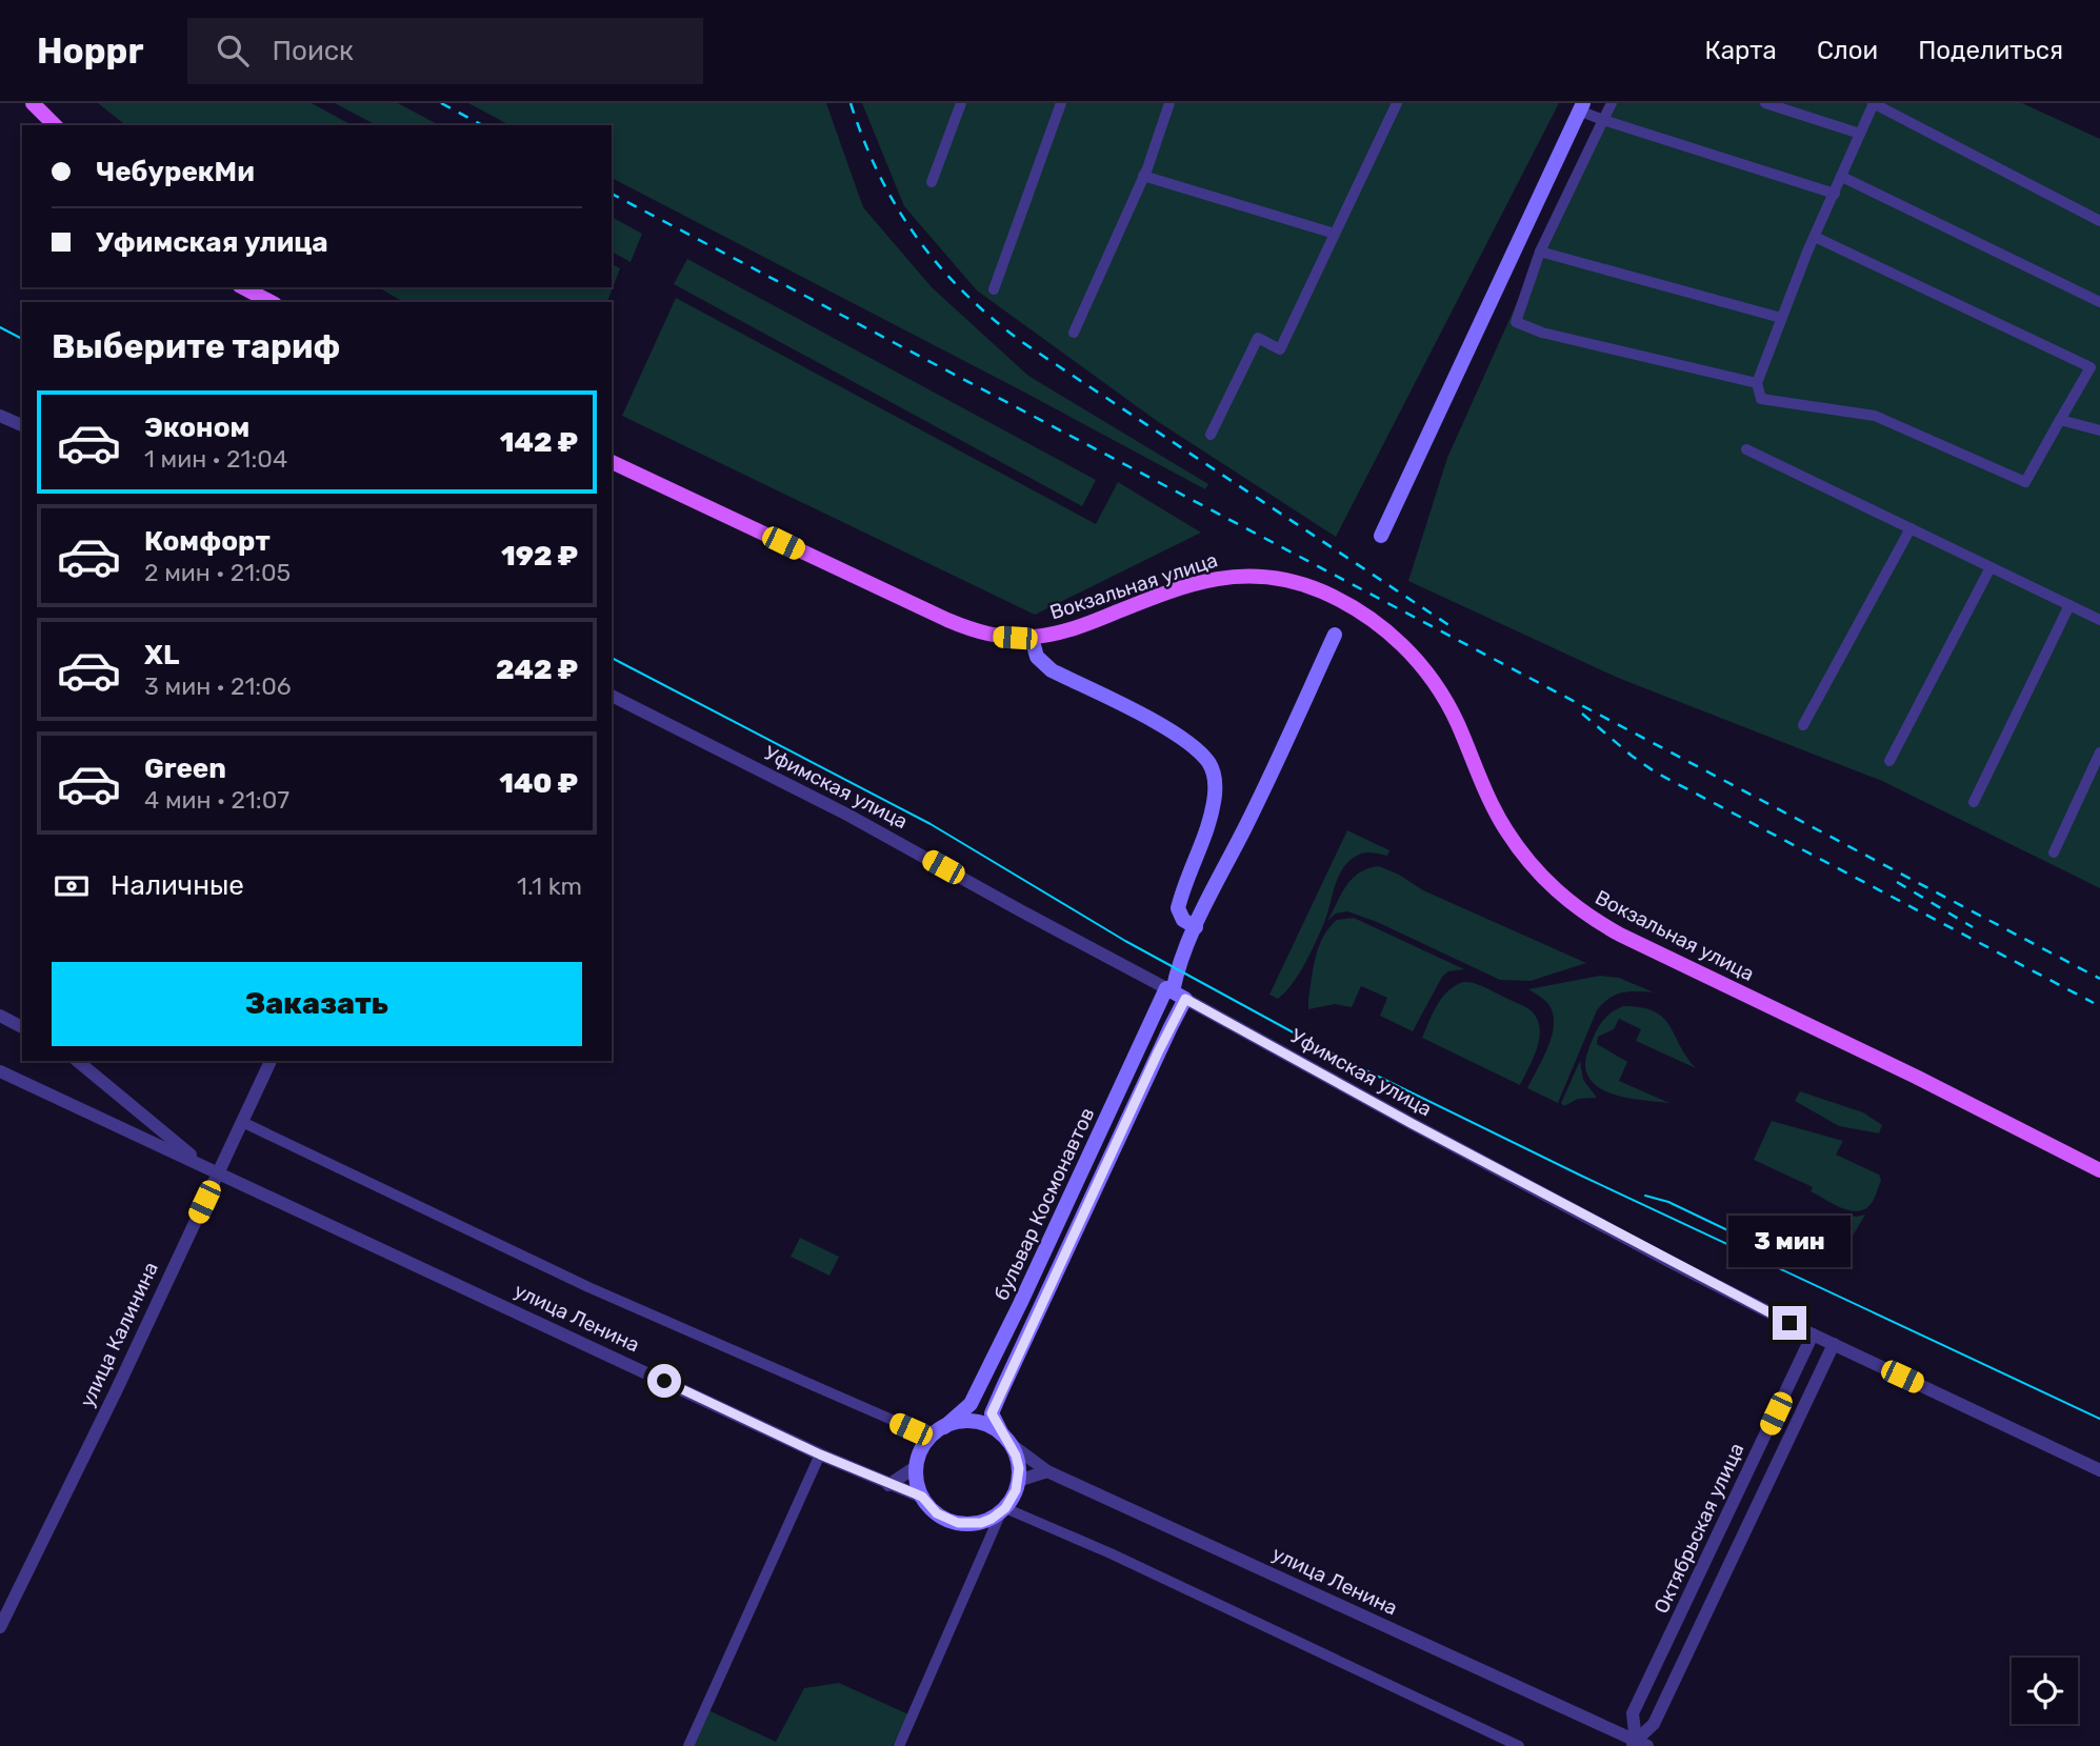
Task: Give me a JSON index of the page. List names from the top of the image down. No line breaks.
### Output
{"streets":{"main road":["Вокзальная улица","бульвар Космонавтов","улица Ленина"],"street":["Уфимская улица","улица Калинина","Октябрьская улица"]},"crossings":[["Уфимская улица","бульвар Космонавтов"],["Уфимская улица","Октябрьская улица"],["бульвар Космонавтов","улица Ленина"],["улица Ленина","улица Калинина"],["улица Ленина","Октябрьская улица"]],"page":{"header":"Hoppr","search":"Поиск","nav":["Карта","Слои","Поделиться"],"banner":["ЧебурекМи","Уфимская улица"],"heading":"Выберите тариф","list":[{"name":"Эконом","note":"1 мин · 21:04","value":"142 ₽"},{"name":"Комфорт","note":"2 мин · 21:05","value":"192 ₽"},{"name":"XL","note":"3 мин · 21:06","value":"242 ₽"},{"name":"Green","note":"4 мин · 21:07","value":"140 ₽"}],"pay":["Наличные","1.1 km"],"buttons":"Заказать","bubble":"3 мин"}}
